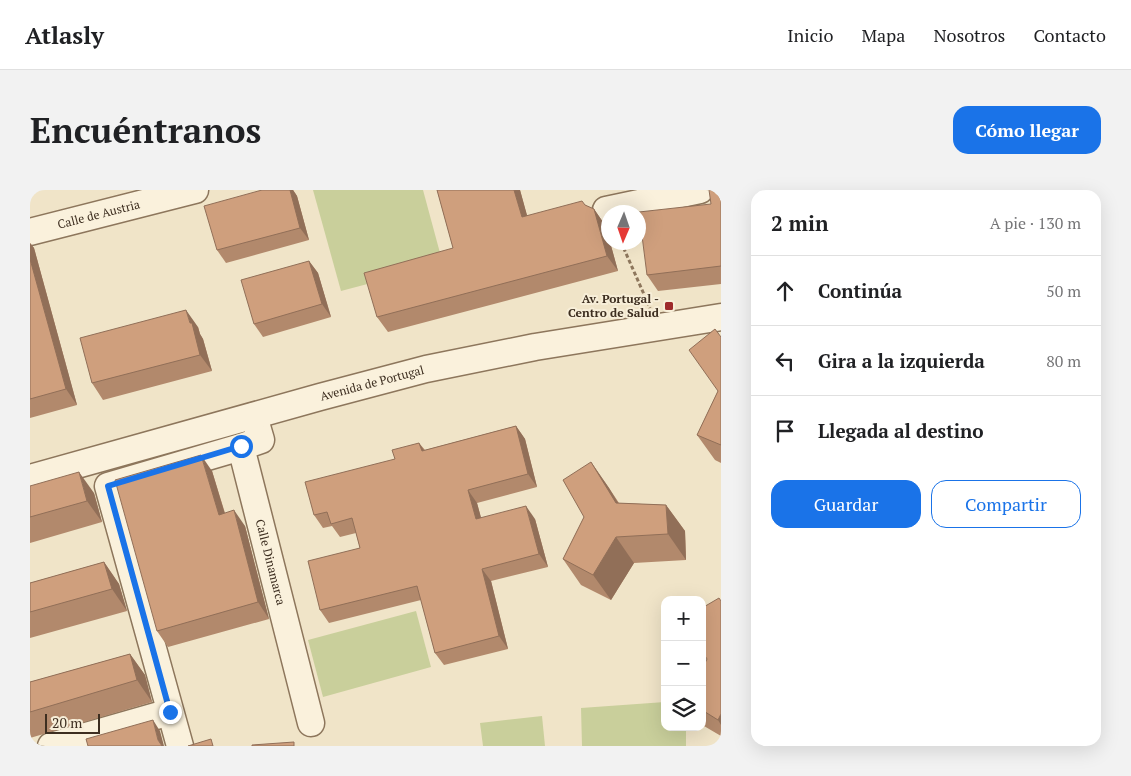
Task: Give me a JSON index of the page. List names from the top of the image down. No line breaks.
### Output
{"streets":{"street":["Calle de Austria","Avenida de Portugal","Calle Dinamarca"]},"places":{"transit":["Av. Portugal - Centro de Salud"]},"scale_bar":"20 m","north":"bottom","page":{"header":"Atlasly","nav":["Inicio","Mapa","Nosotros","Contacto"],"buttons":["Cómo llegar",["Guardar","Compartir"]],"title":"Encuéntranos","heading":["2 min","A pie · 130 m"],"list":[["Continúa","50 m"],["Gira a la izquierda","80 m"],"Llegada al destino"],"map_buttons":["+","−"],"scale":"20 m"}}
